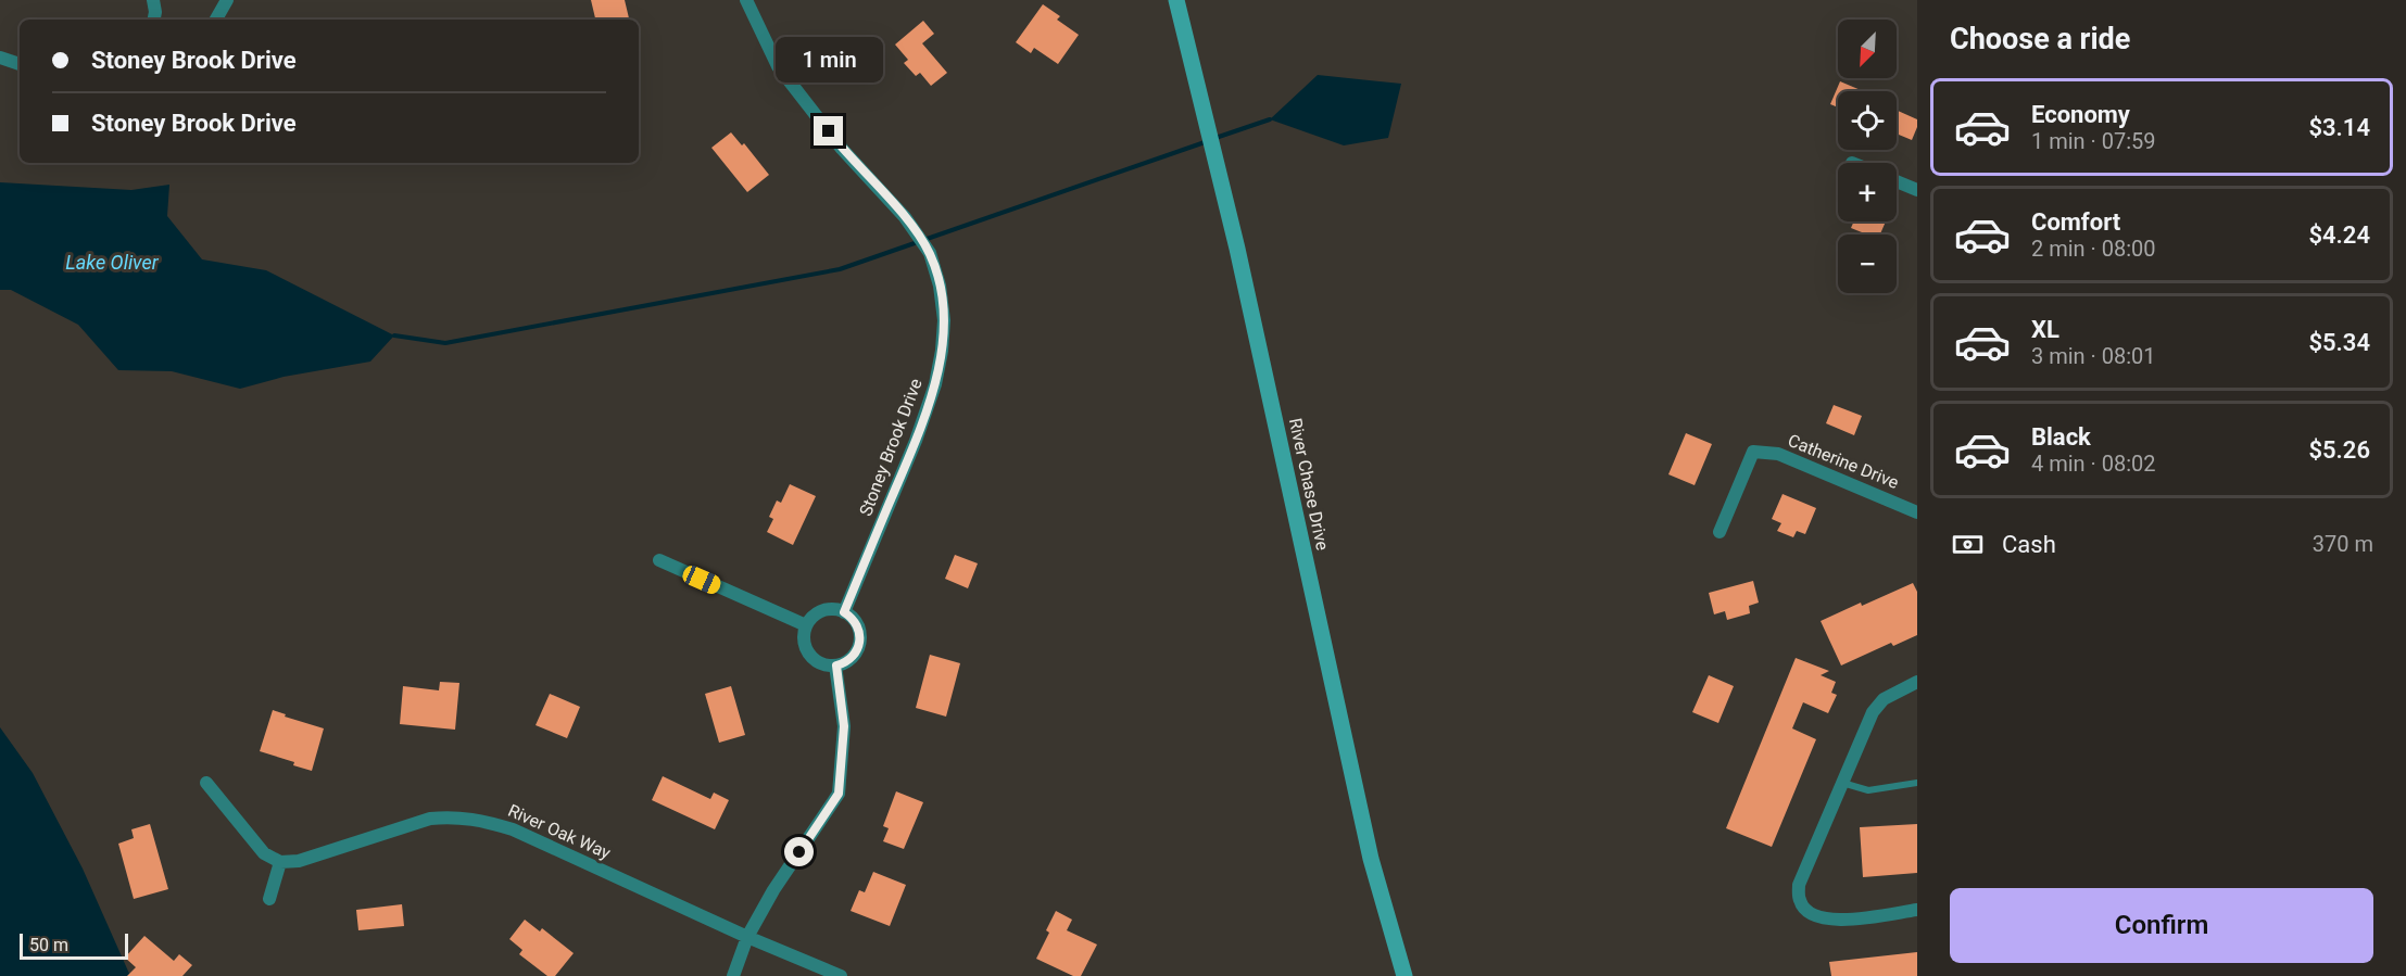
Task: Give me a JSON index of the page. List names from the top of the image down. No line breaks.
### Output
{"streets":{"street":["Stoney Brook Drive","Catherine Drive","River Chase Drive","River Oak Way"]},"water":["Lake Oliver"],"scale_bar":"50 m","north":"bottom left","page":{"heading":"Choose a ride","map_buttons":["+","−"],"banner":["Stoney Brook Drive","Stoney Brook Drive"],"bubble":"1 min","list":[{"name":"Economy","note":"1 min · 07:59","value":"$3.14"},{"name":"Comfort","note":"2 min · 08:00","value":"$4.24"},{"name":"XL","note":"3 min · 08:01","value":"$5.34"},{"name":"Black","note":"4 min · 08:02","value":"$5.26"}],"pay":["Cash","370 m"],"buttons":"Confirm","scale":"50 m"}}
